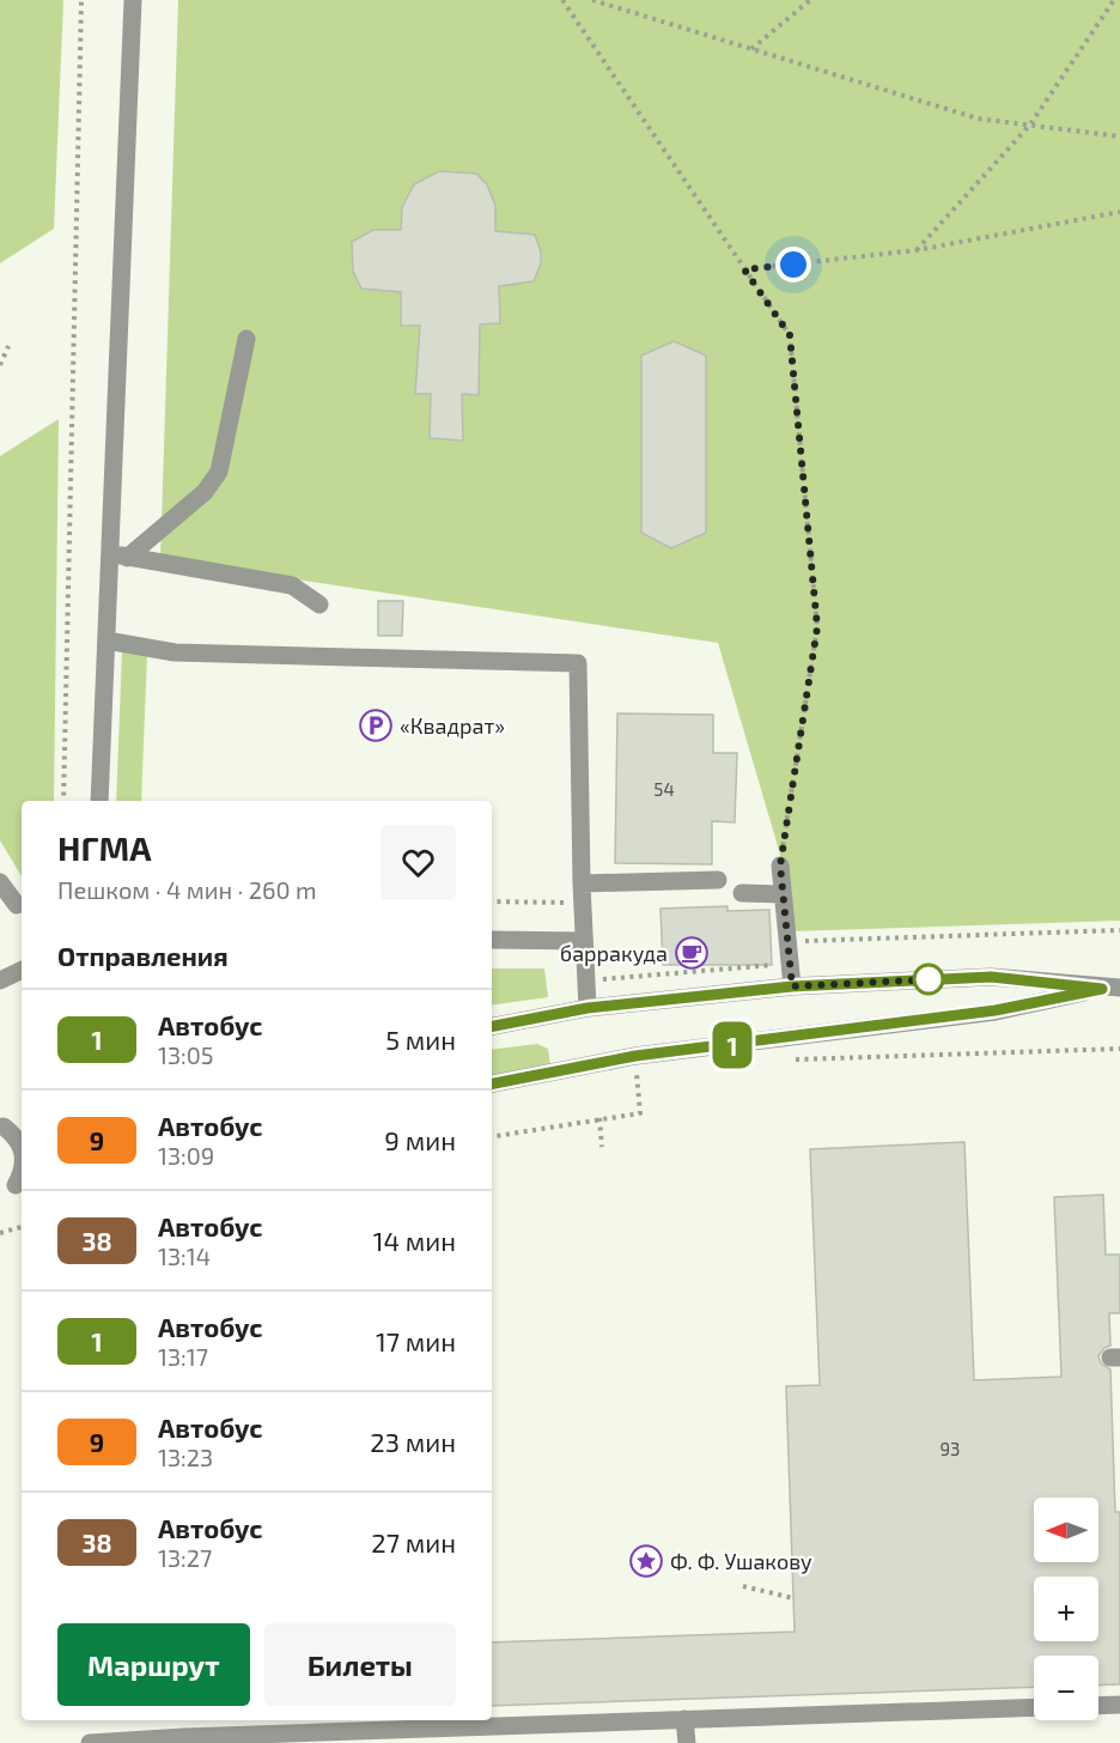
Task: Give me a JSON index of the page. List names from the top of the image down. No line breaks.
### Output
{"places":{"parking":["«Квадрат»"],"cafe":["барракуда"],"place":["Ф. Ф. Ушакову"]},"lines":["bus line 1"],"house_numbers":["54","93"],"north":"left","page":{"on_map":"1","heading":[["НГМА","Пешком · 4 мин · 260 m"],"Отправления"],"list":[{"mark":"1","name":"Автобус","note":"13:05","value":"5 мин"},{"mark":"9","name":"Автобус","note":"13:09","value":"9 мин"},{"mark":"38","name":"Автобус","note":"13:14","value":"14 мин"},{"mark":"1","name":"Автобус","note":"13:17","value":"17 мин"},{"mark":"9","name":"Автобус","note":"13:23","value":"23 мин"},{"mark":"38","name":"Автобус","note":"13:27","value":"27 мин"}],"map_buttons":["+","−"],"buttons":["Маршрут","Билеты"]}}
